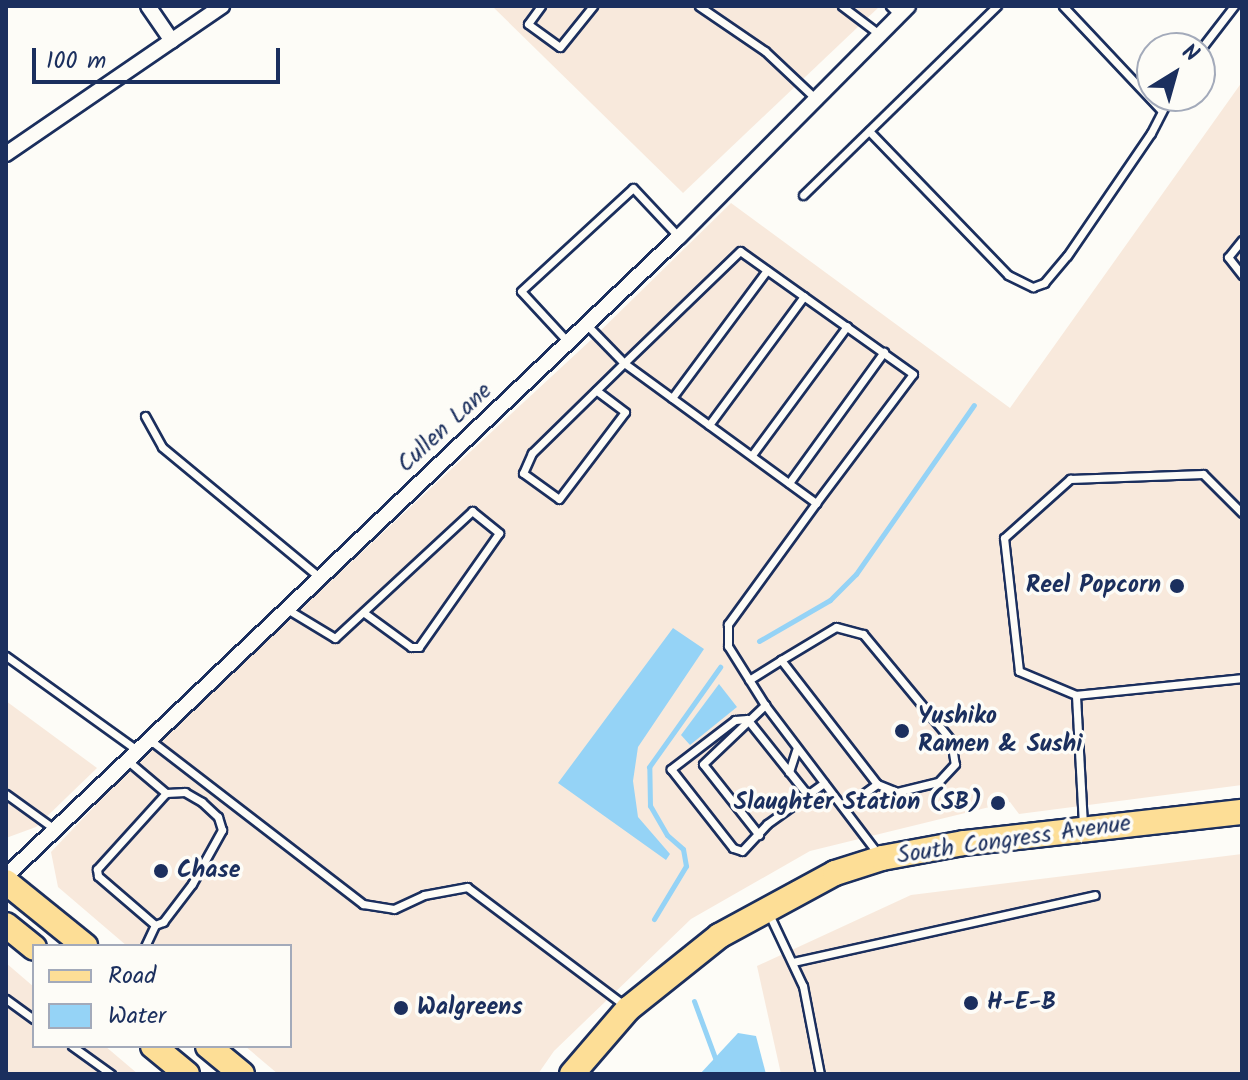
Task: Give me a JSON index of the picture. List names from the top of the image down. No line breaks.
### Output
{"streets":{"main road":["South Congress Avenue"],"street":["Cullen Lane"]},"places":["Reel Popcorn","Yushiko Ramen & Sushi","Slaughter Station (SB)","Chase","H-E-B","Walgreens"],"legend":["Road","Water"],"scale_bar":"100 m","north":"top right"}
